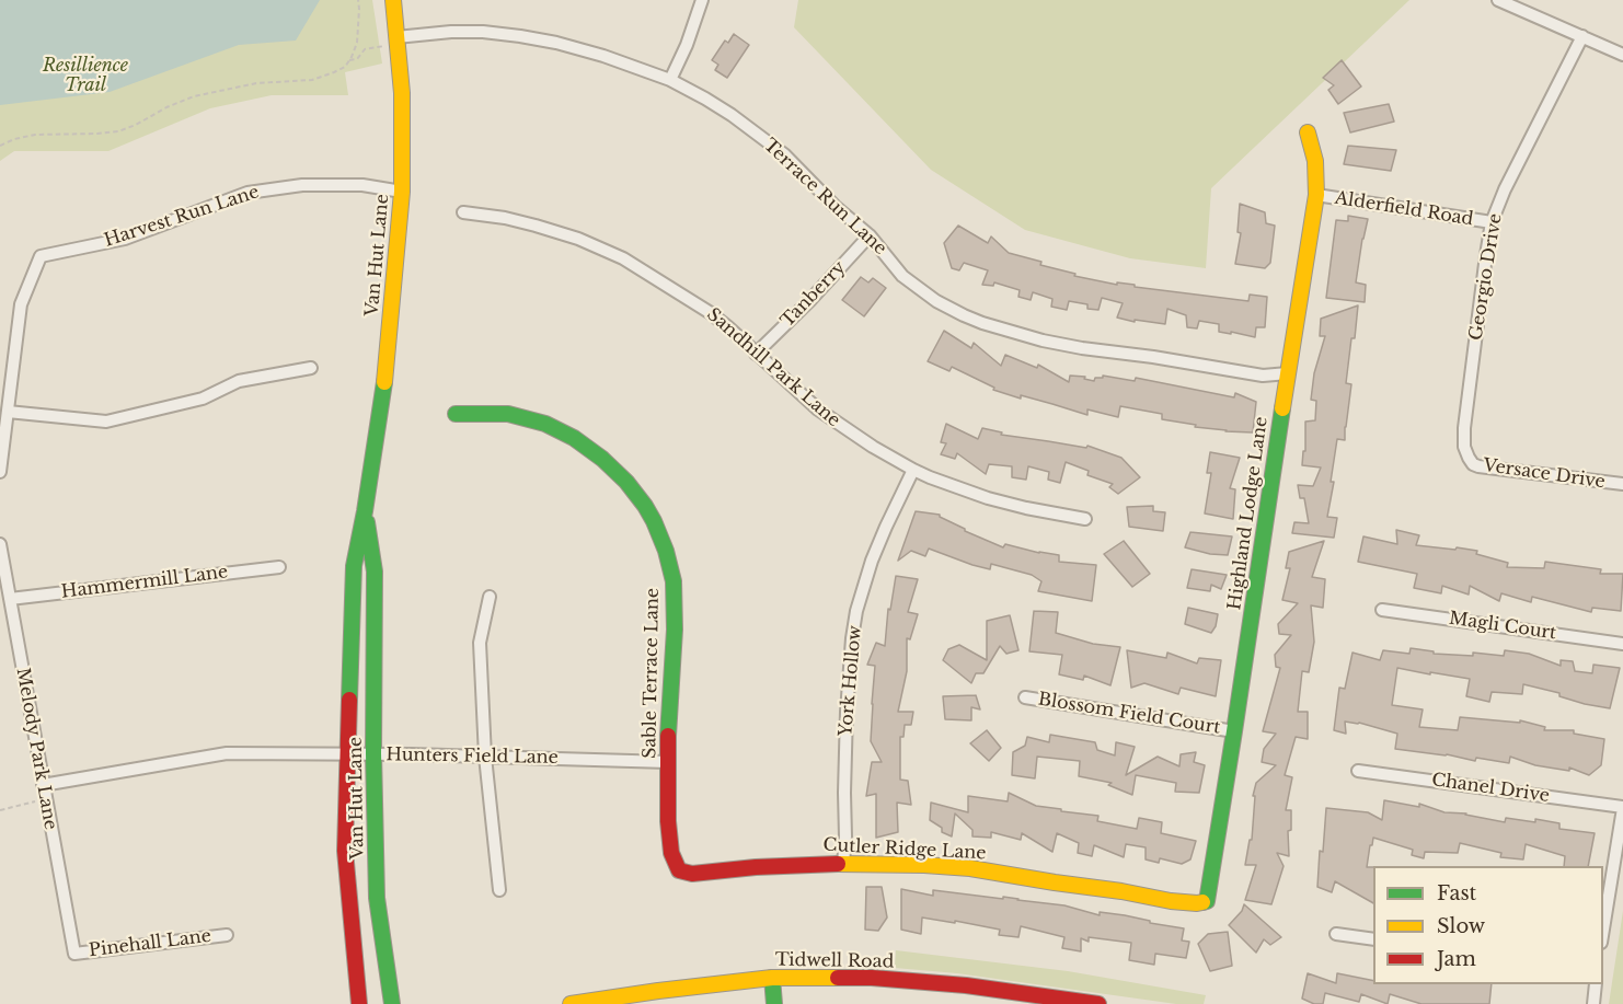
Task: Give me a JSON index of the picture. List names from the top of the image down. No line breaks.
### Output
{"streets":{"street":["Terrace Run Lane","Alderfield Road","Harvest Run Lane","Van Hut Lane","Georgio Drive","Tanberry","Sandhill Park Lane","Versace Drive","Highland Lodge Lane","Hammermill Lane","Magli Court","Sable Terrace Lane","York Hollow","Blossom Field Court","Melody Park Lane","Hunters Field Lane","Chanel Drive","Cutler Ridge Lane","Pinehall Lane","Tidwell Road"]},"crossings":[["Terrace Run Lane","Van Hut Lane"],["Terrace Run Lane","Tanberry"],["Terrace Run Lane","Highland Lodge Lane"],["Alderfield Road","Georgio Drive"],["Alderfield Road","Highland Lodge Lane"],["Harvest Run Lane","Van Hut Lane"],["Van Hut Lane","Hunters Field Lane"],["Georgio Drive","Versace Drive"],["Tanberry","Sandhill Park Lane"],["Sandhill Park Lane","York Hollow"],["Highland Lodge Lane","Blossom Field Court"],["Highland Lodge Lane","Cutler Ridge Lane"],["Hammermill Lane","Melody Park Lane"],["Sable Terrace Lane","Hunters Field Lane"],["Sable Terrace Lane","Cutler Ridge Lane"],["York Hollow","Cutler Ridge Lane"],["Melody Park Lane","Hunters Field Lane"],["Melody Park Lane","Pinehall Lane"]],"parks":["Resillience Trail"],"legend":["Fast","Slow","Jam"]}
